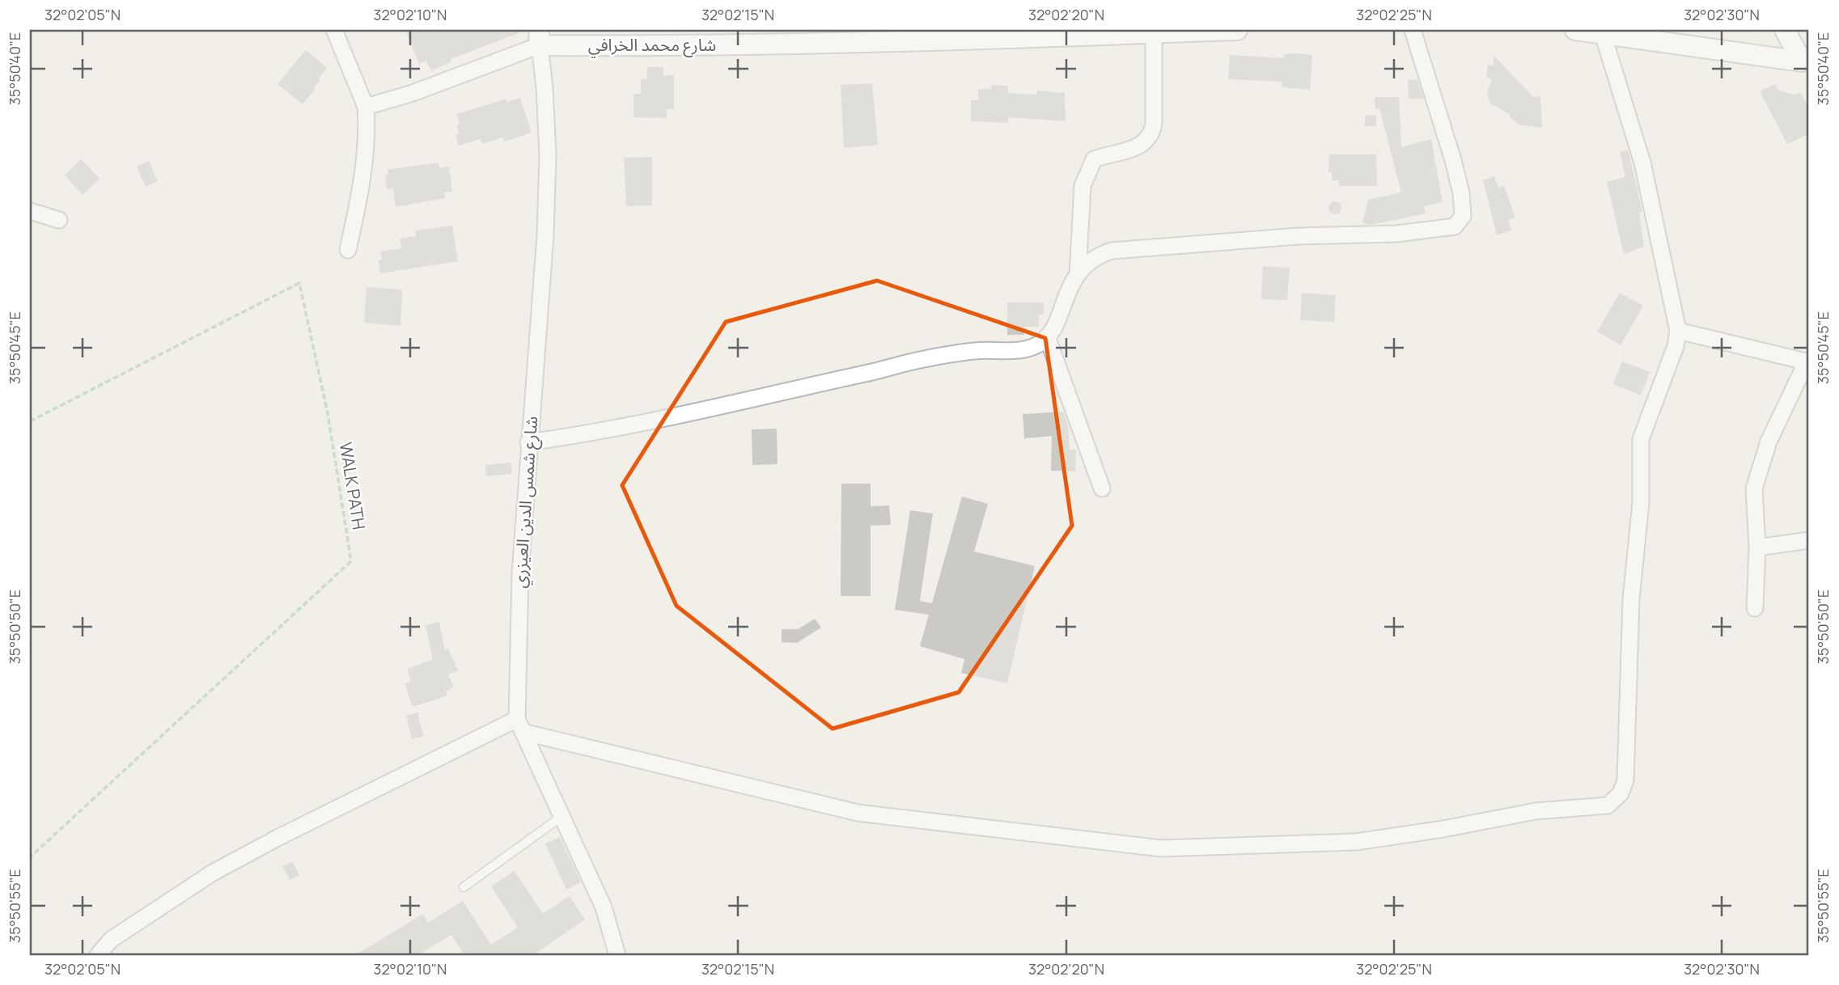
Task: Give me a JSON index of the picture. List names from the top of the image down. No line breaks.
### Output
{"streets":{"street":["شارع محمد الخرافي","شارع شمس الدين العيزري"],"path":["WALK PATH"]},"crossings":[["شارع محمد الخرافي","شارع شمس الدين العيزري"]],"coordinates":["32°02'05\"N","32°02'10\"N","32°02'15\"N","32°02'20\"N","32°02'25\"N","32°02'30\"N","35°50'40\"E","35°50'45\"E","35°50'50\"E","35°50'55\"E"]}
